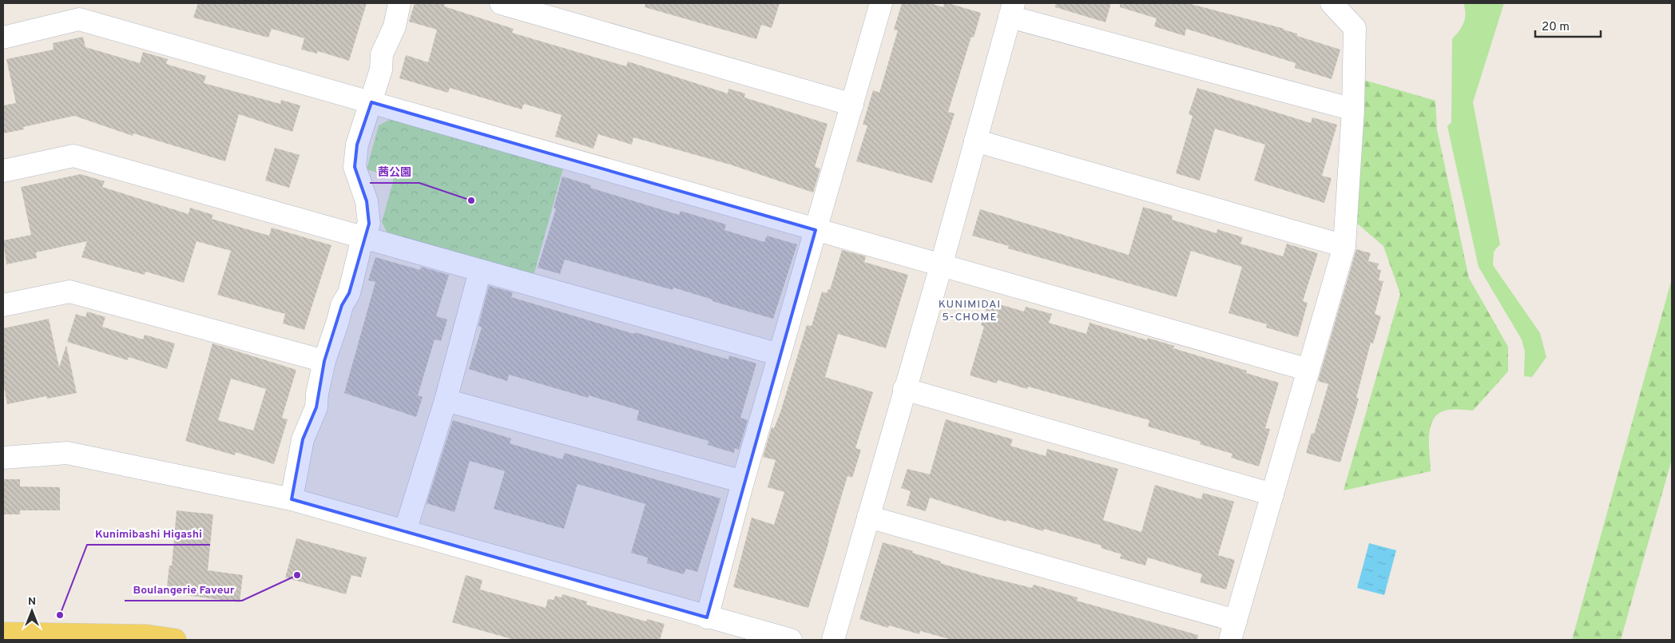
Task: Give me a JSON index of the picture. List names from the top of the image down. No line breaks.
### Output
{"districts":["KUNIMIDAI 5-CHOME"],"places":["茜公園","Boulangerie Faveur","Kunimibashi Higashi"],"scale_bar":"20 m","north":"top"}
